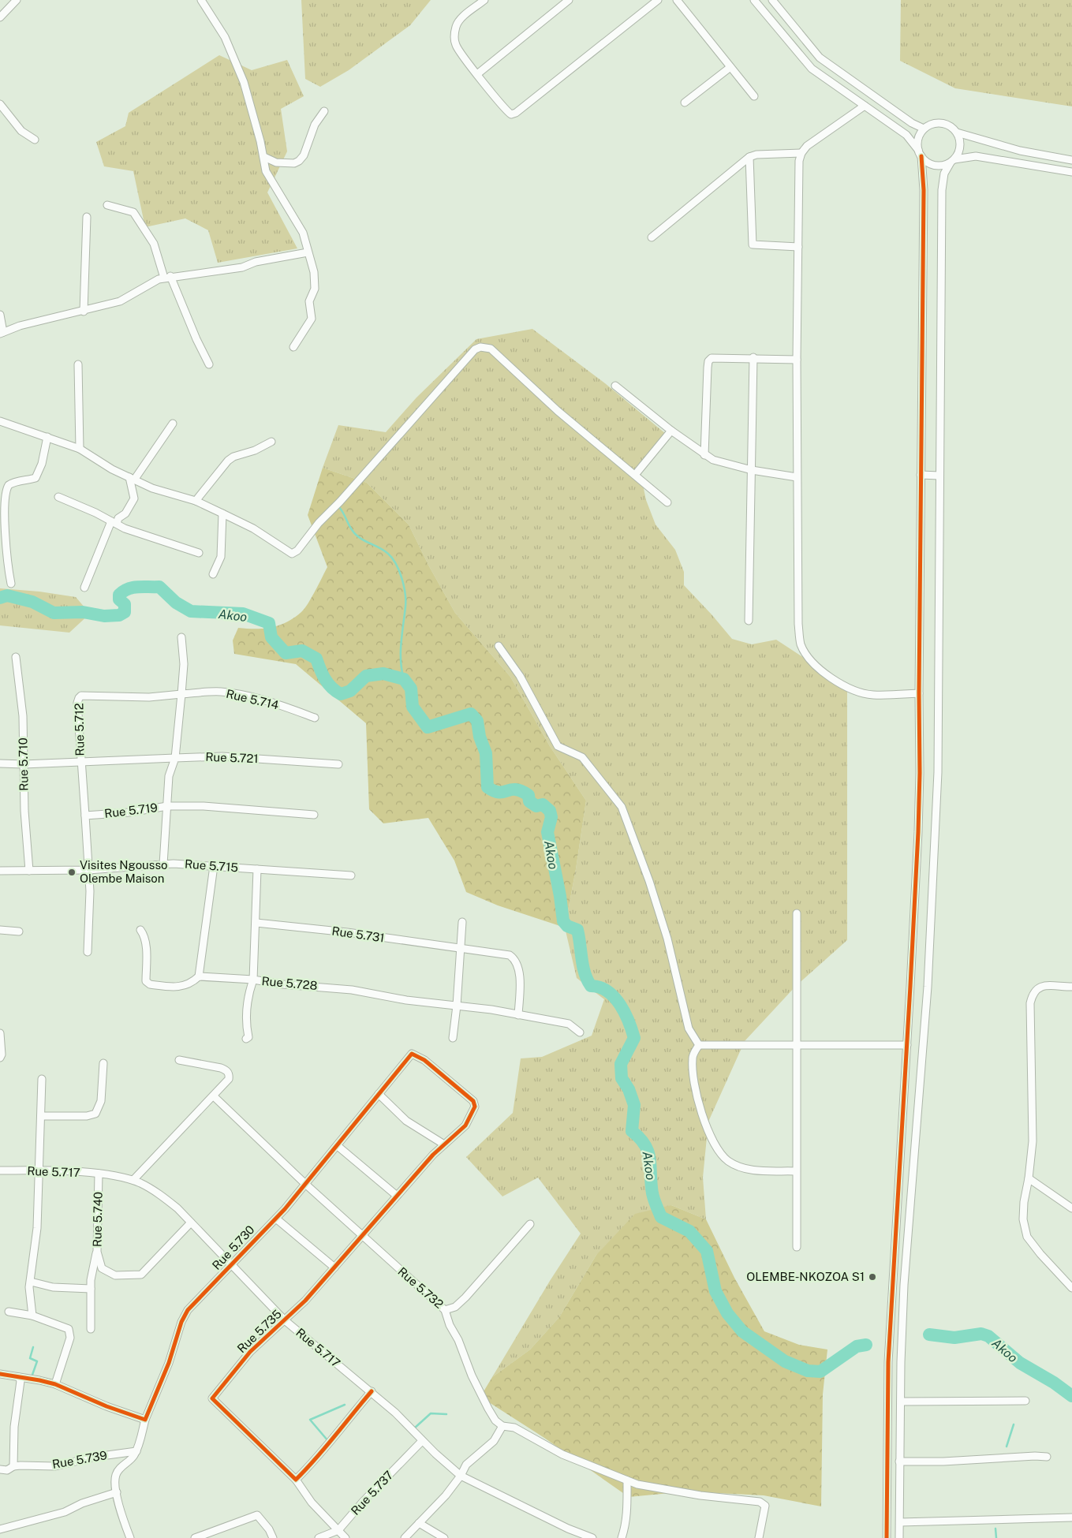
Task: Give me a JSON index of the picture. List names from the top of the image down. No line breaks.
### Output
{"streets":{"street":["Rue 5.714","Rue 5.712","Rue 5.721","Rue 5.710","Rue 5.719","Rue 5.715","Rue 5.731","Rue 5.728","Rue 5.717","Rue 5.740","Rue 5.730","Rue 5.732","Rue 5.735","Rue 5.739","Rue 5.737"]},"crossings":[["Rue 5.714","Rue 5.712"],["Rue 5.712","Rue 5.721"],["Rue 5.712","Rue 5.719"],["Rue 5.721","Rue 5.710"],["Rue 5.710","Rue 5.715"],["Rue 5.715","Rue 5.728"],["Rue 5.731","Rue 5.728"],["Rue 5.717","Rue 5.740"],["Rue 5.717","Rue 5.730"],["Rue 5.717","Rue 5.735"],["Rue 5.717","Rue 5.737"],["Rue 5.730","Rue 5.732"],["Rue 5.730","Rue 5.735"],["Rue 5.730","Rue 5.739"],["Rue 5.732","Rue 5.735"]],"water":["Akoo"],"places":["Visites Ngousso Olembe Maison","OLEMBE-NKOZOA S1"]}
